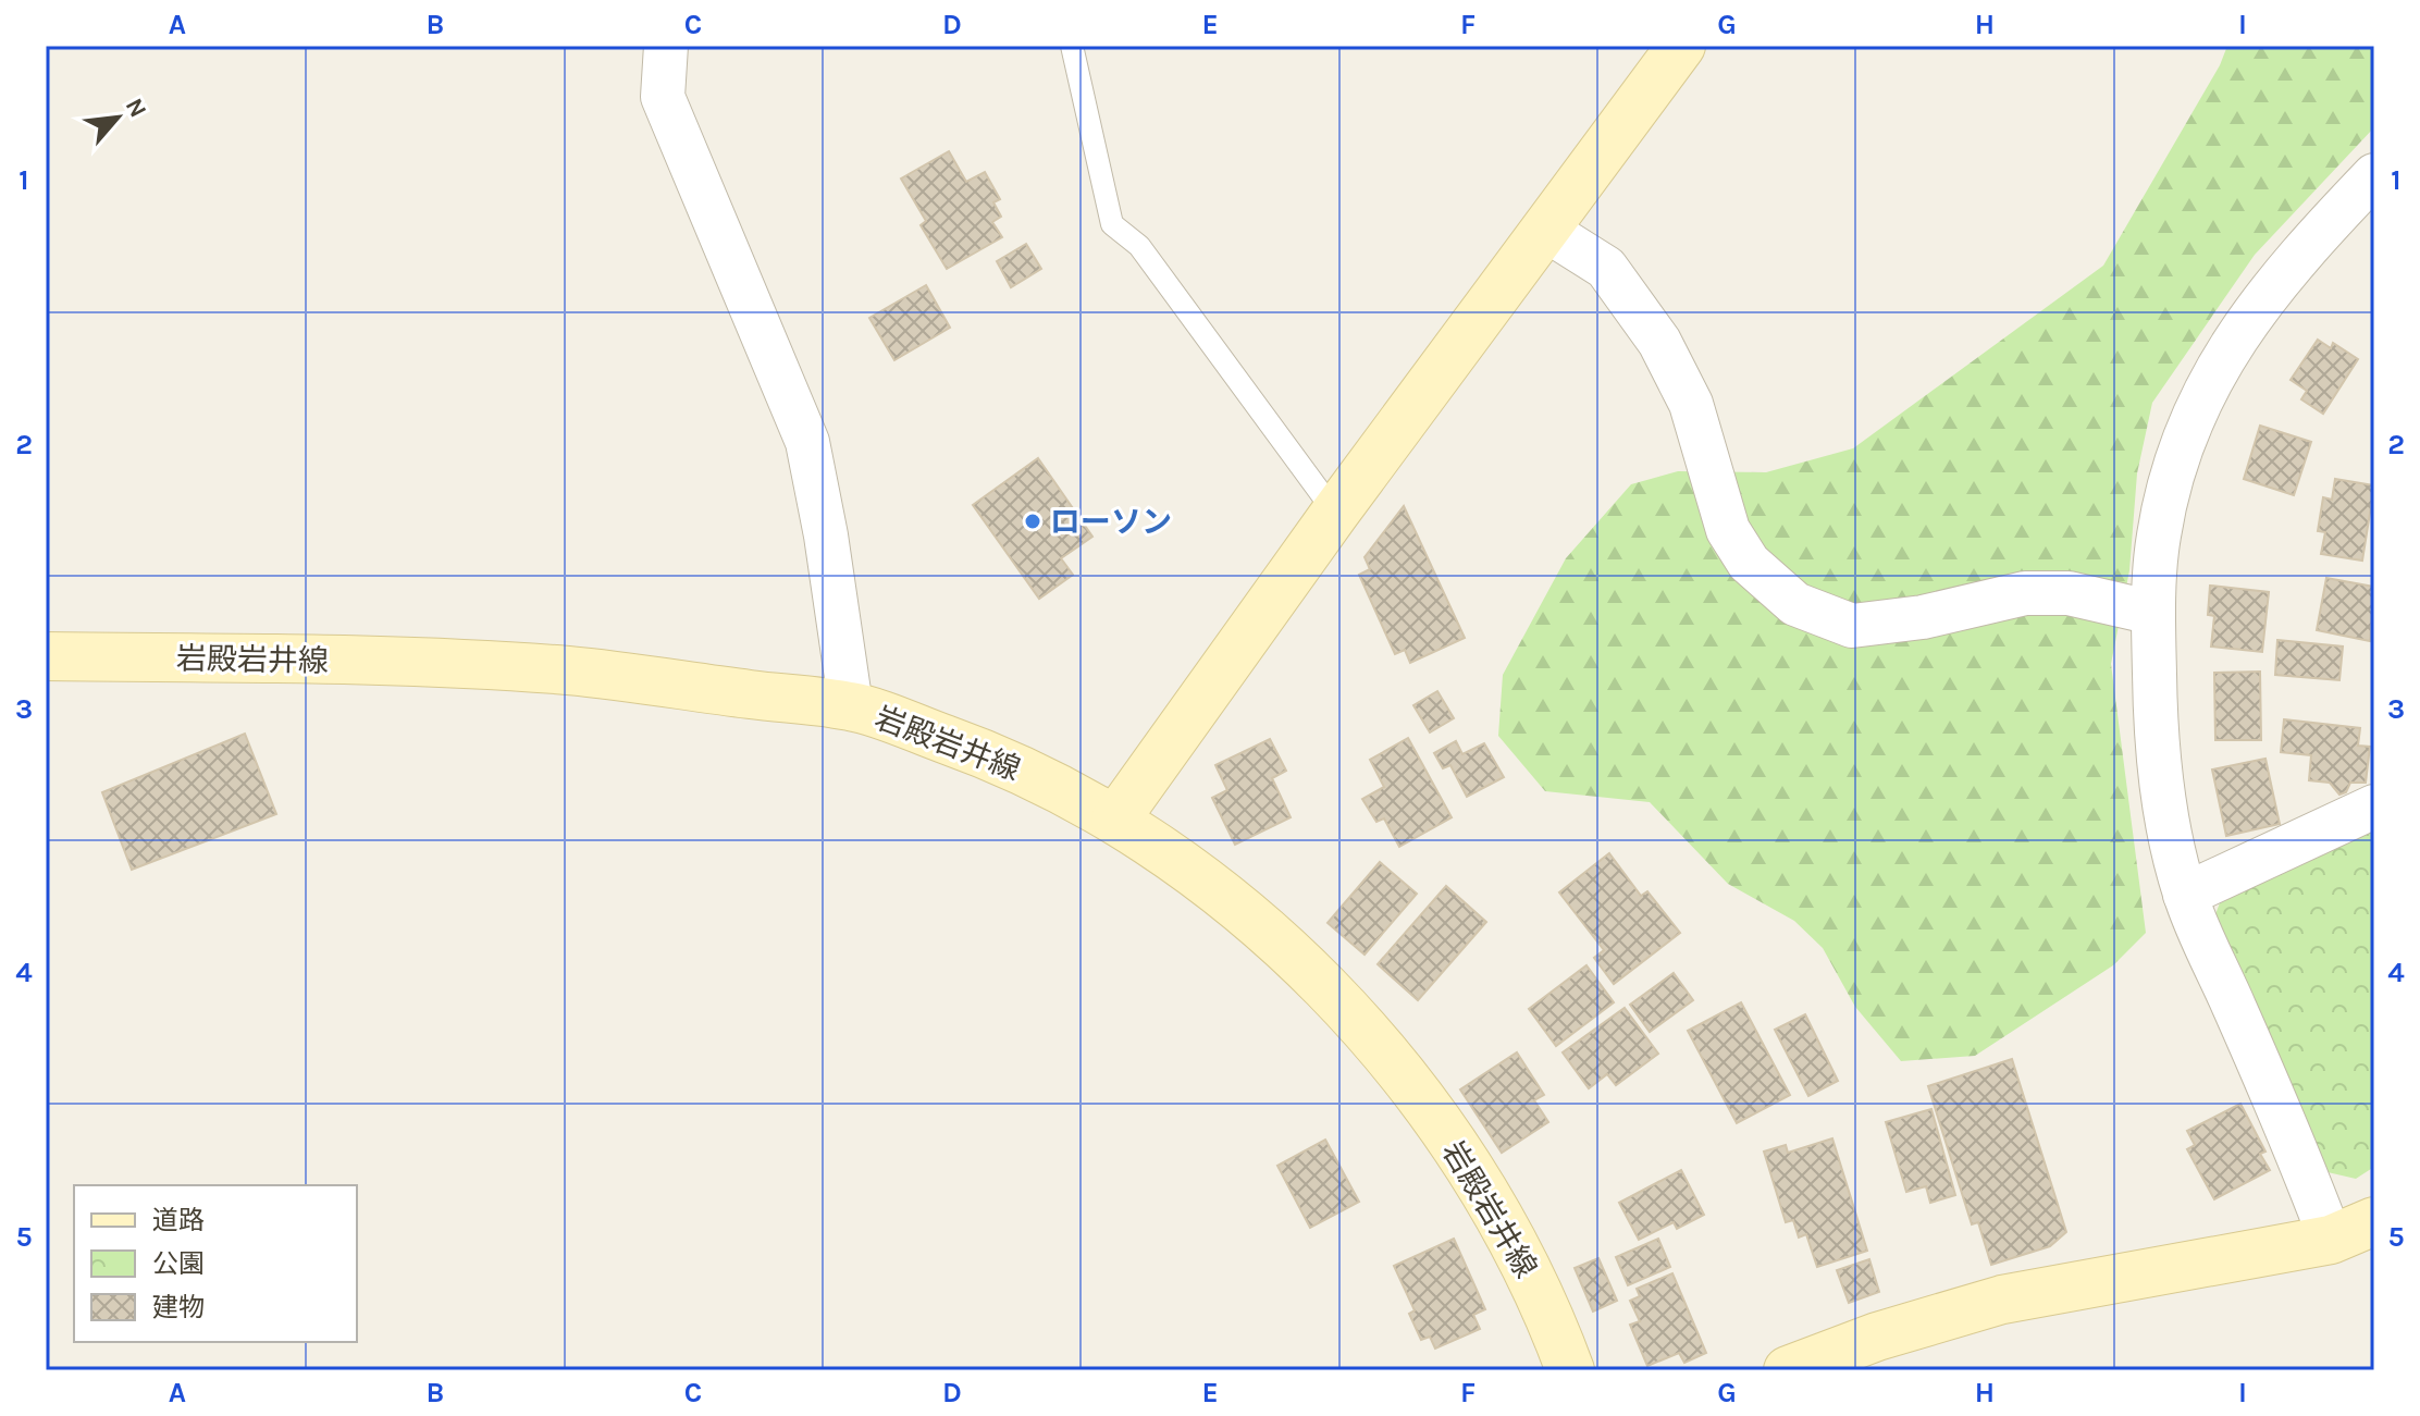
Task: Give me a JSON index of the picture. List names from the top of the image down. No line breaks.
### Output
{"streets":{"main road":["岩殿岩井線"]},"places":["ローソン"],"legend":["道路","公園","建物"],"north":"top right","grid":{"columns":["A","B","C","D","E","F","G","H","I"],"rows":["1","2","3","4","5"]}}
